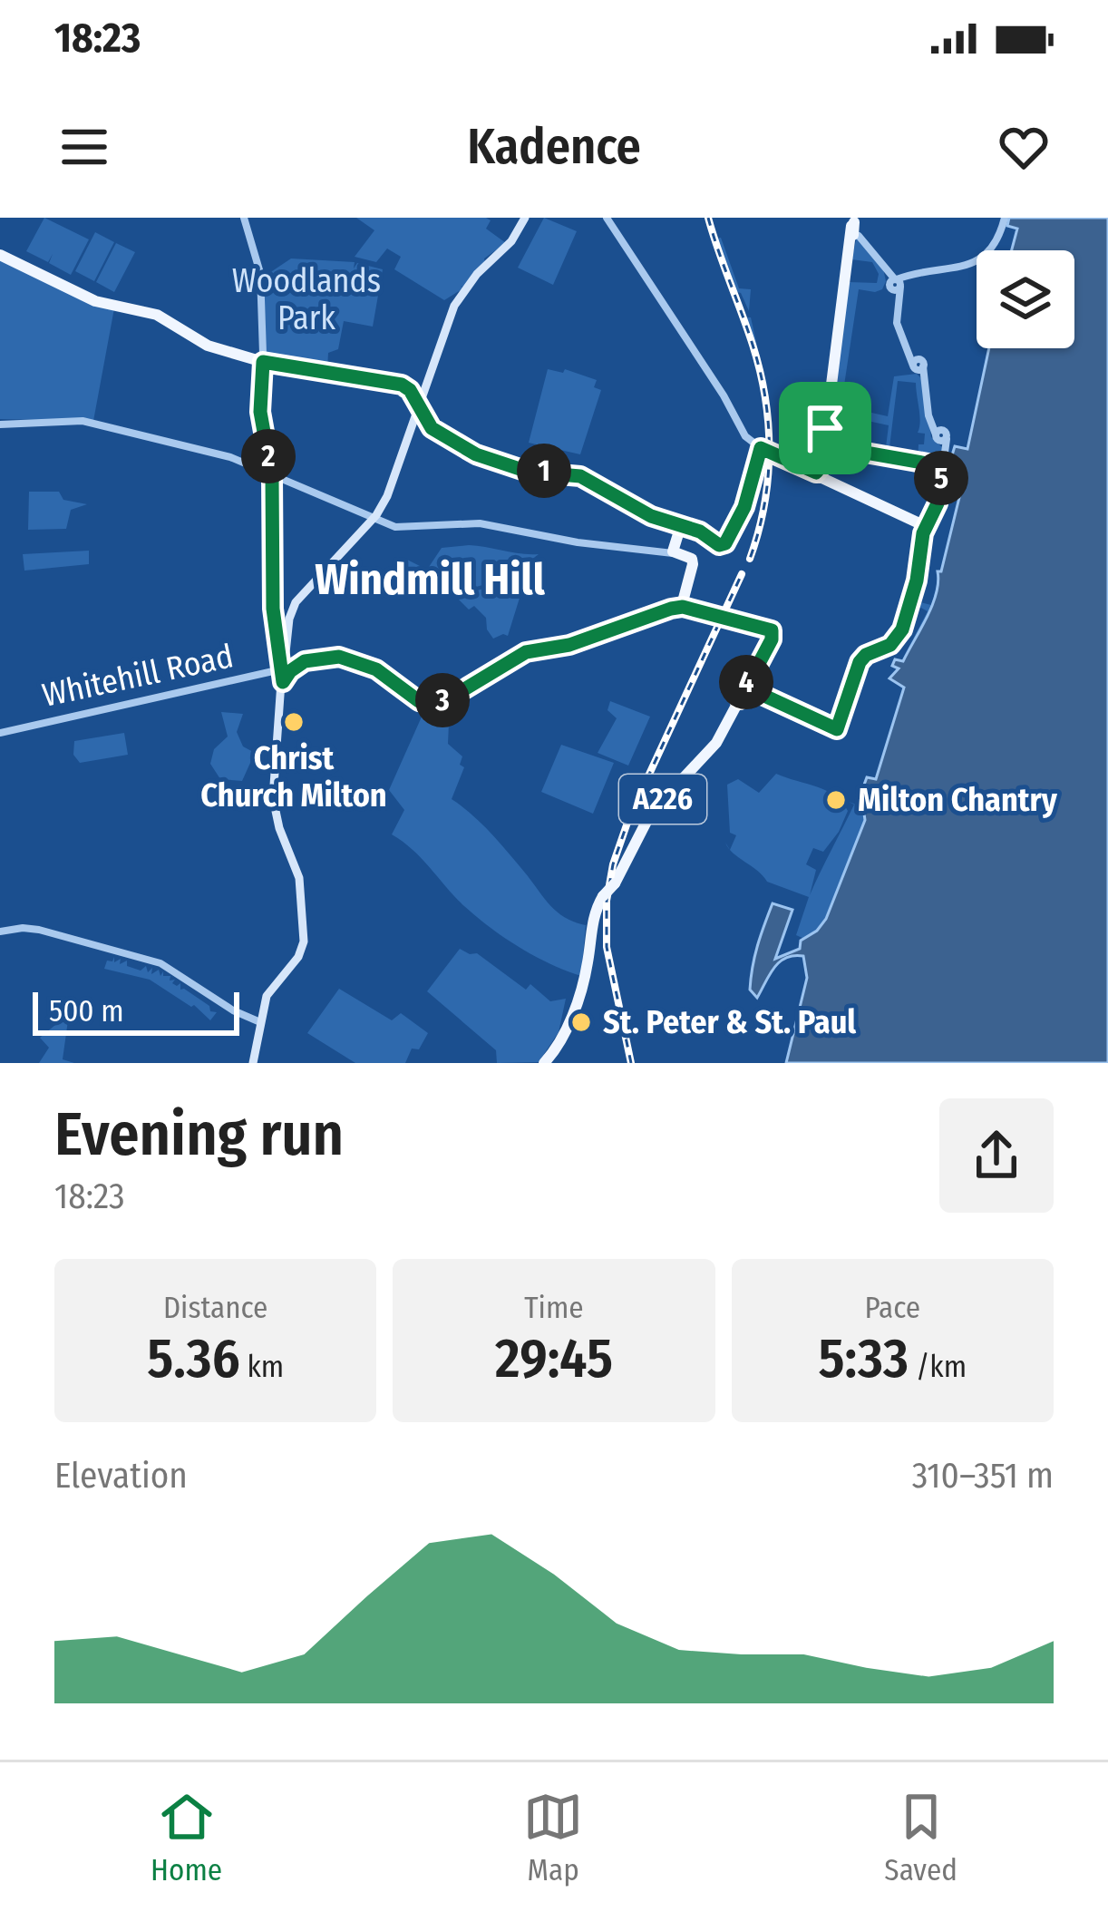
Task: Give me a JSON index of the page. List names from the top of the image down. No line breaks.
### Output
{"streets":{"main road":["A226"],"street":["Whitehill Road"]},"crossings":[["Whitehill Road","A226"]],"districts":["Windmill Hill"],"parks":["Woodlands Park"],"places":["Christ Church Milton","Milton Chantry","St. Peter & St. Paul"],"scale_bar":"500 m","page":{"status":"18:23","header":"Kadence","pins":["2","1","5","4","3"],"scale":"500 m","heading":["Evening run","18:23"],"stats":[["Distance","5.36 km"],["Time","29:45"],["Pace","5:33 /km"]],"chart":["Elevation","310–351 m"],"tabs":["Home","Map","Saved"]}}
